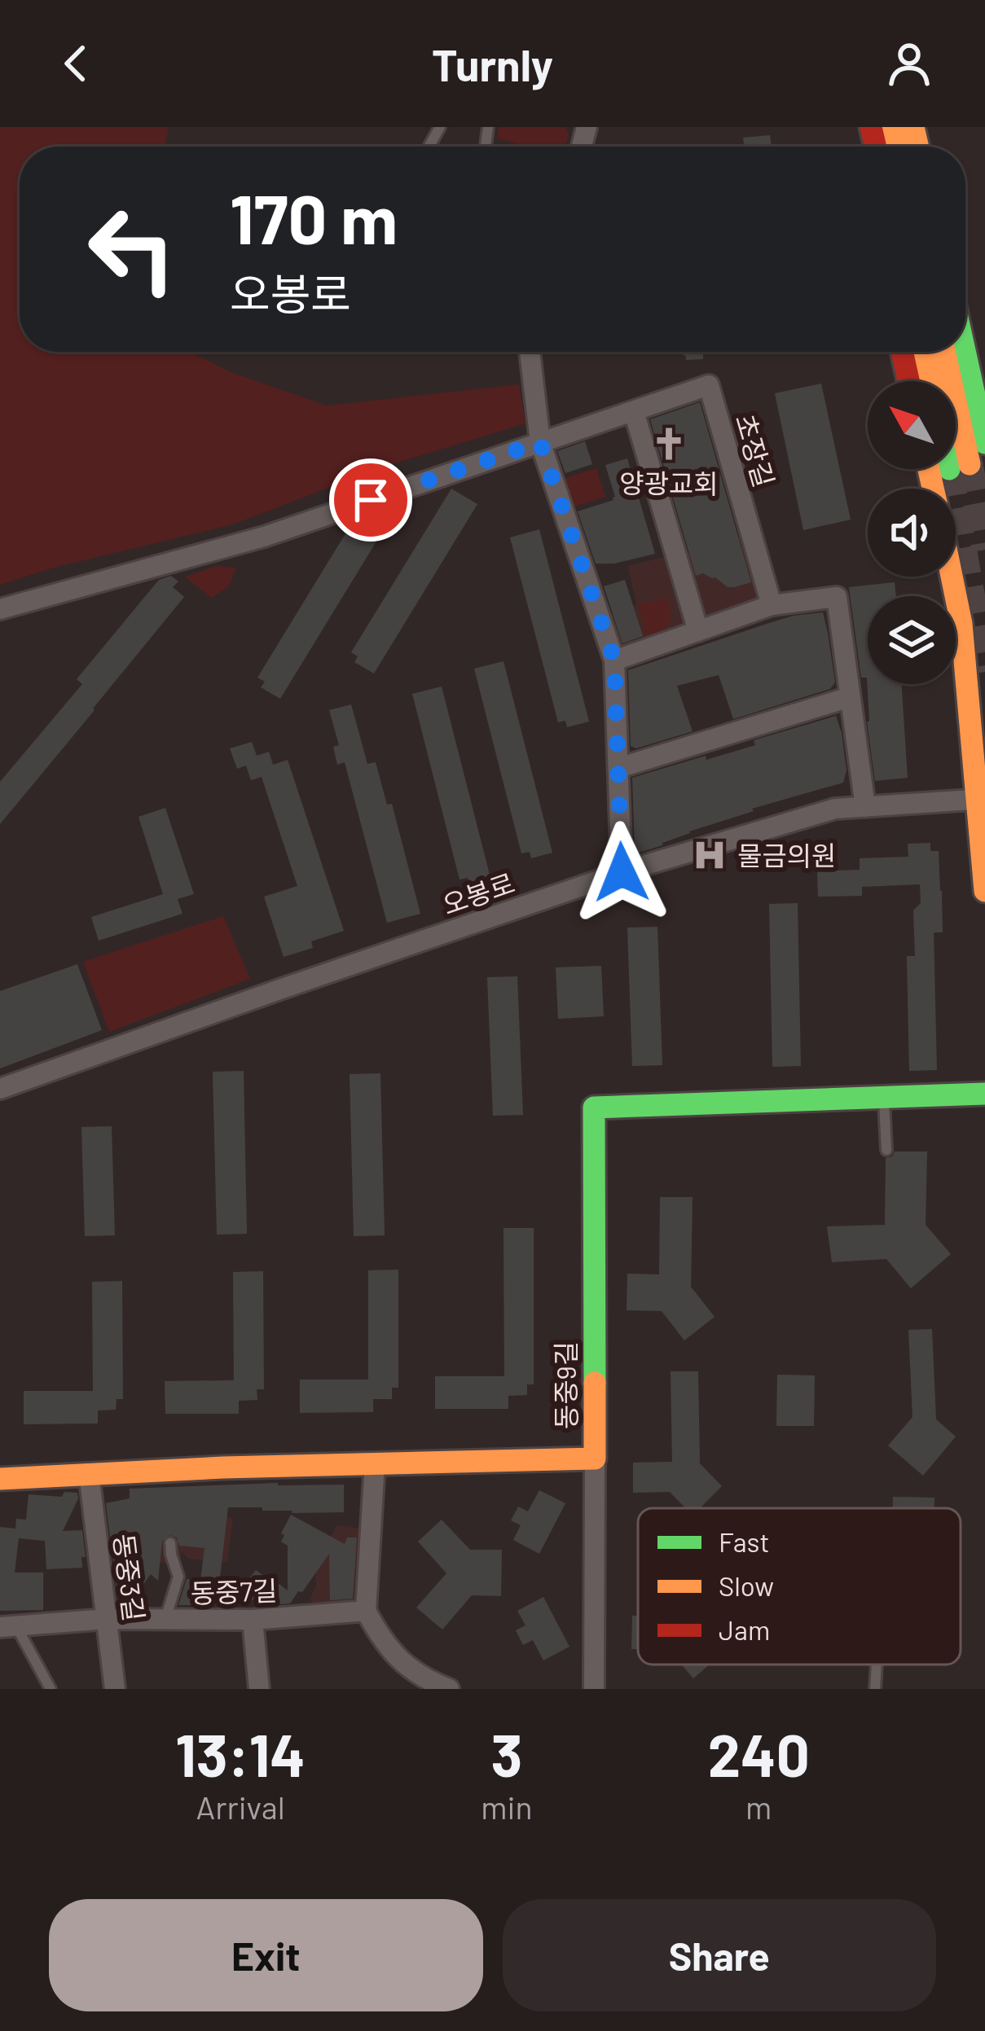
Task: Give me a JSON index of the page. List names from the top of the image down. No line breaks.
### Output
{"streets":{"street":["초장길","오봉로","동중9길","동중3길","동중7길"]},"crossings":[["동중9길","동중3길"],["동중3길","동중7길"]],"places":{"church":["양광교회"],"hospital":["물금의원"]},"legend":["Fast","Slow","Jam"],"north":"top left","page":{"header":"Turnly","turn":["170 m","오봉로"],"eta":["13:14","Arrival","3","min","240","m"],"buttons":["Exit","Share"]}}
